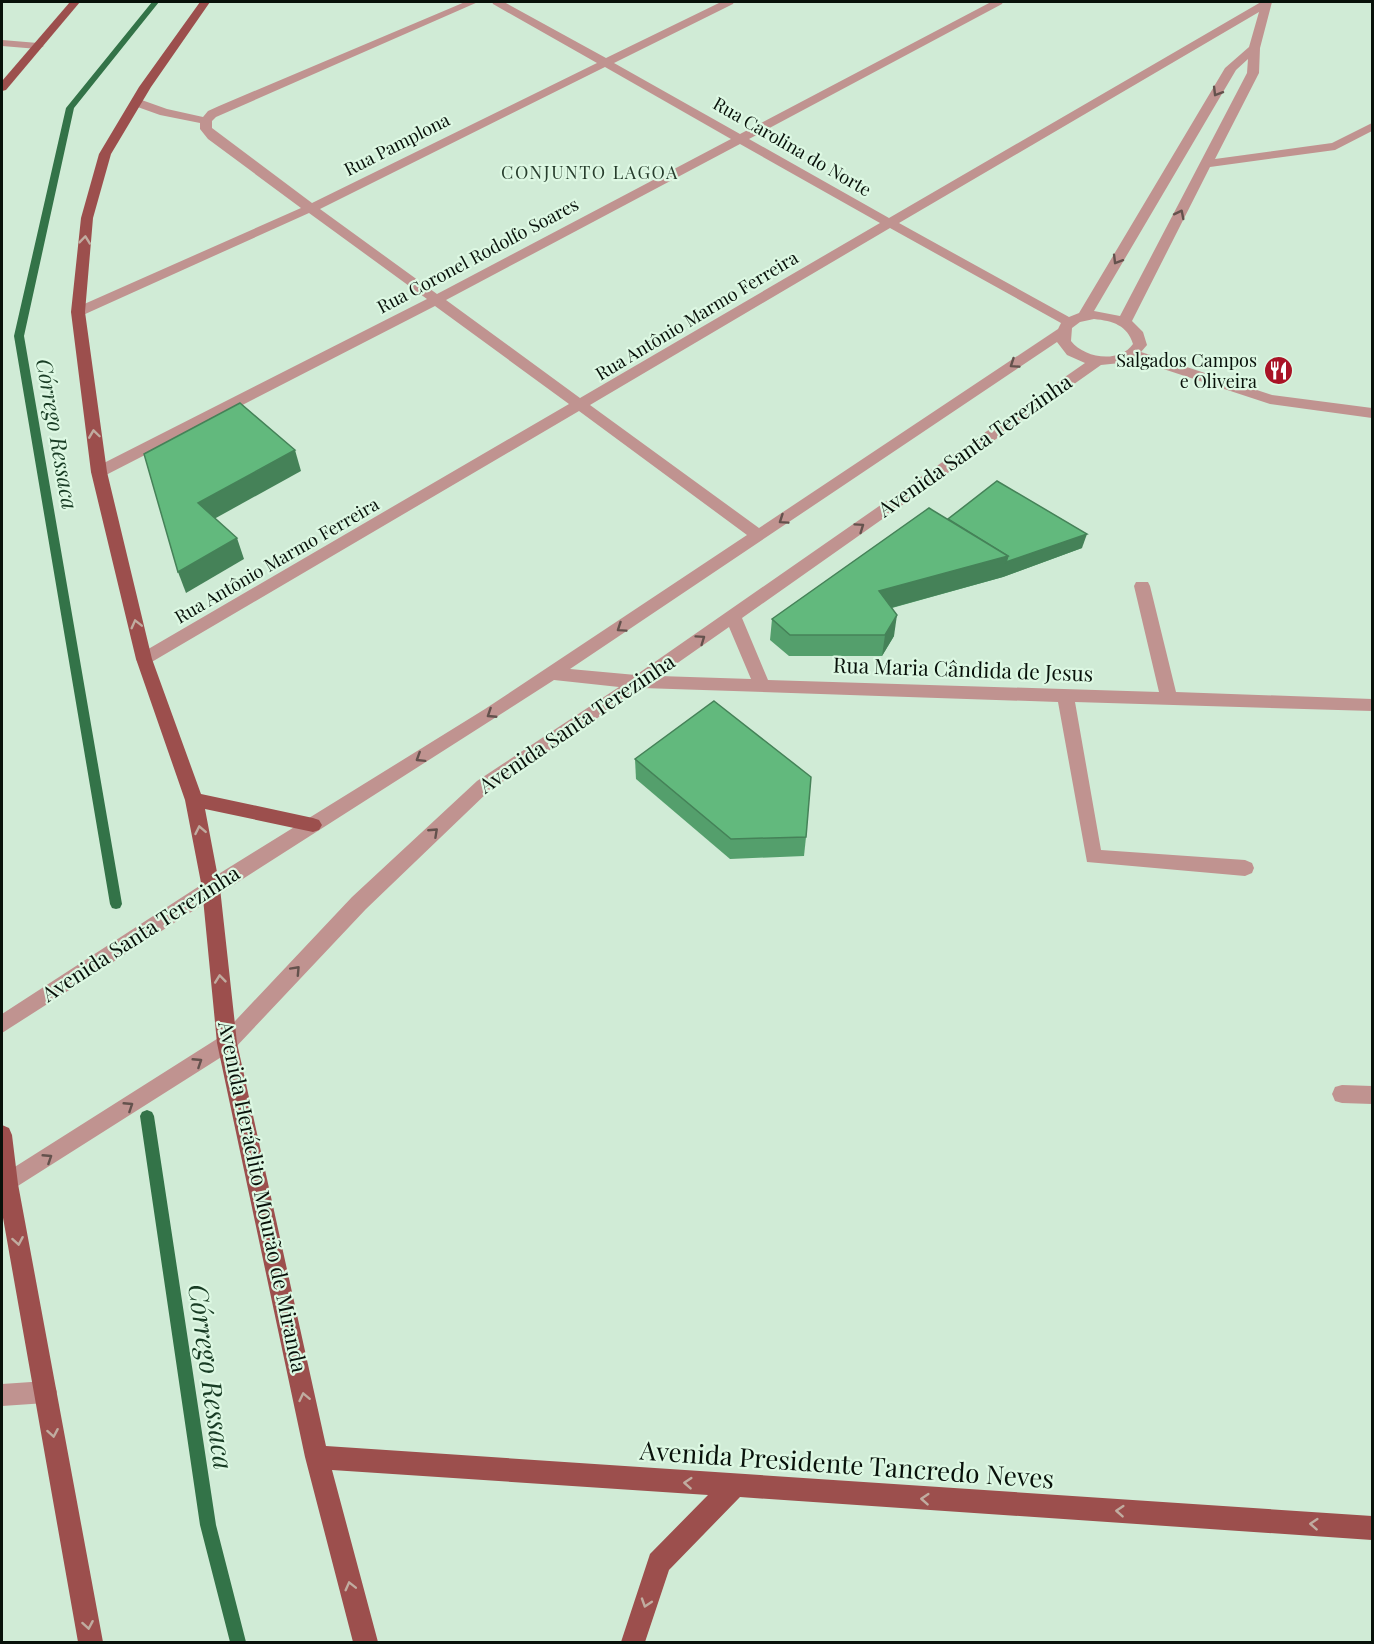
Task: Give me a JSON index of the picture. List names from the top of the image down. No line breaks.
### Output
{"streets":{"main road":["Avenida Heráclito Mourão de Miranda","Avenida Presidente Tancredo Neves"],"street":["Rua Pamplona","Rua Carolina do Norte","Rua Coronel Rodolfo Soares","Rua Antônio Marmo Ferreira","Avenida Santa Terezinha","Rua Maria Cândida de Jesus"]},"crossings":[["Rua Pamplona","Rua Carolina do Norte"],["Rua Pamplona","Avenida Heráclito Mourão de Miranda"],["Rua Carolina do Norte","Rua Coronel Rodolfo Soares"],["Rua Carolina do Norte","Rua Antônio Marmo Ferreira"],["Rua Carolina do Norte","Avenida Santa Terezinha"],["Rua Coronel Rodolfo Soares","Avenida Heráclito Mourão de Miranda"],["Rua Antônio Marmo Ferreira","Avenida Heráclito Mourão de Miranda"],["Avenida Santa Terezinha","Rua Maria Cândida de Jesus"],["Avenida Santa Terezinha","Avenida Heráclito Mourão de Miranda"],["Avenida Heráclito Mourão de Miranda","Avenida Presidente Tancredo Neves"]],"one_way":["Avenida Heráclito Mourão de Miranda","Avenida Presidente Tancredo Neves"],"districts":["CONJUNTO LAGOA"],"water":["Córrego Ressaca"],"places":{"restaurant":["Salgados Campos e Oliveira"]}}
